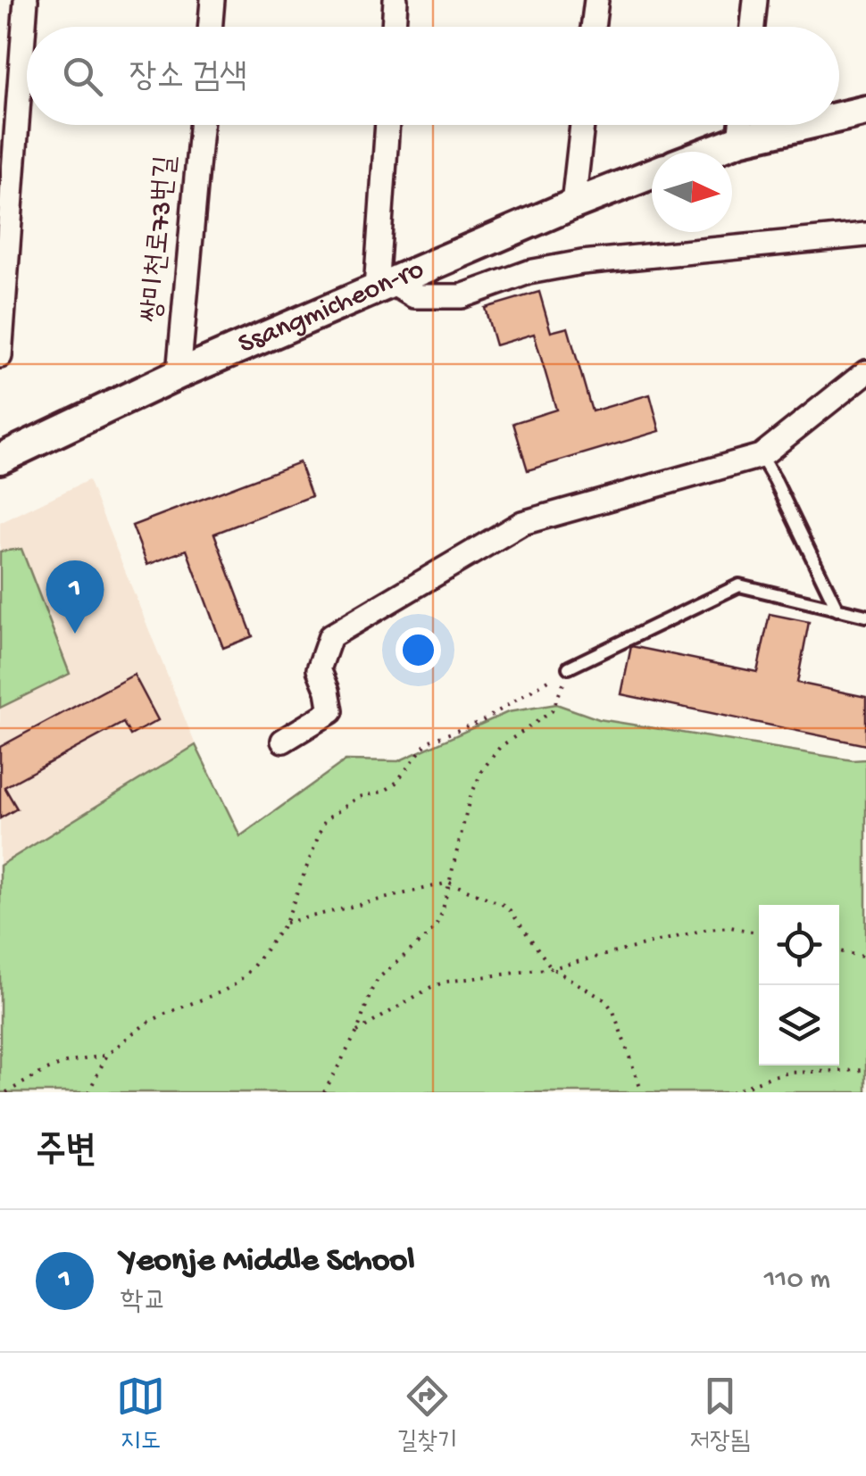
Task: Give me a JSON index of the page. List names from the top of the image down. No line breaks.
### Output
{"streets":{"street":["쌍미천로73번길","Ssangmicheon-ro"]},"crossings":[["쌍미천로73번길","Ssangmicheon-ro"]],"north":"right","page":{"search":"장소 검색","pins":"1","heading":"주변","list":[{"mark":"1","name":"Yeonje Middle School","note":"학교","value":"110 m"}],"nav":["지도","길찾기","저장됨"]}}
